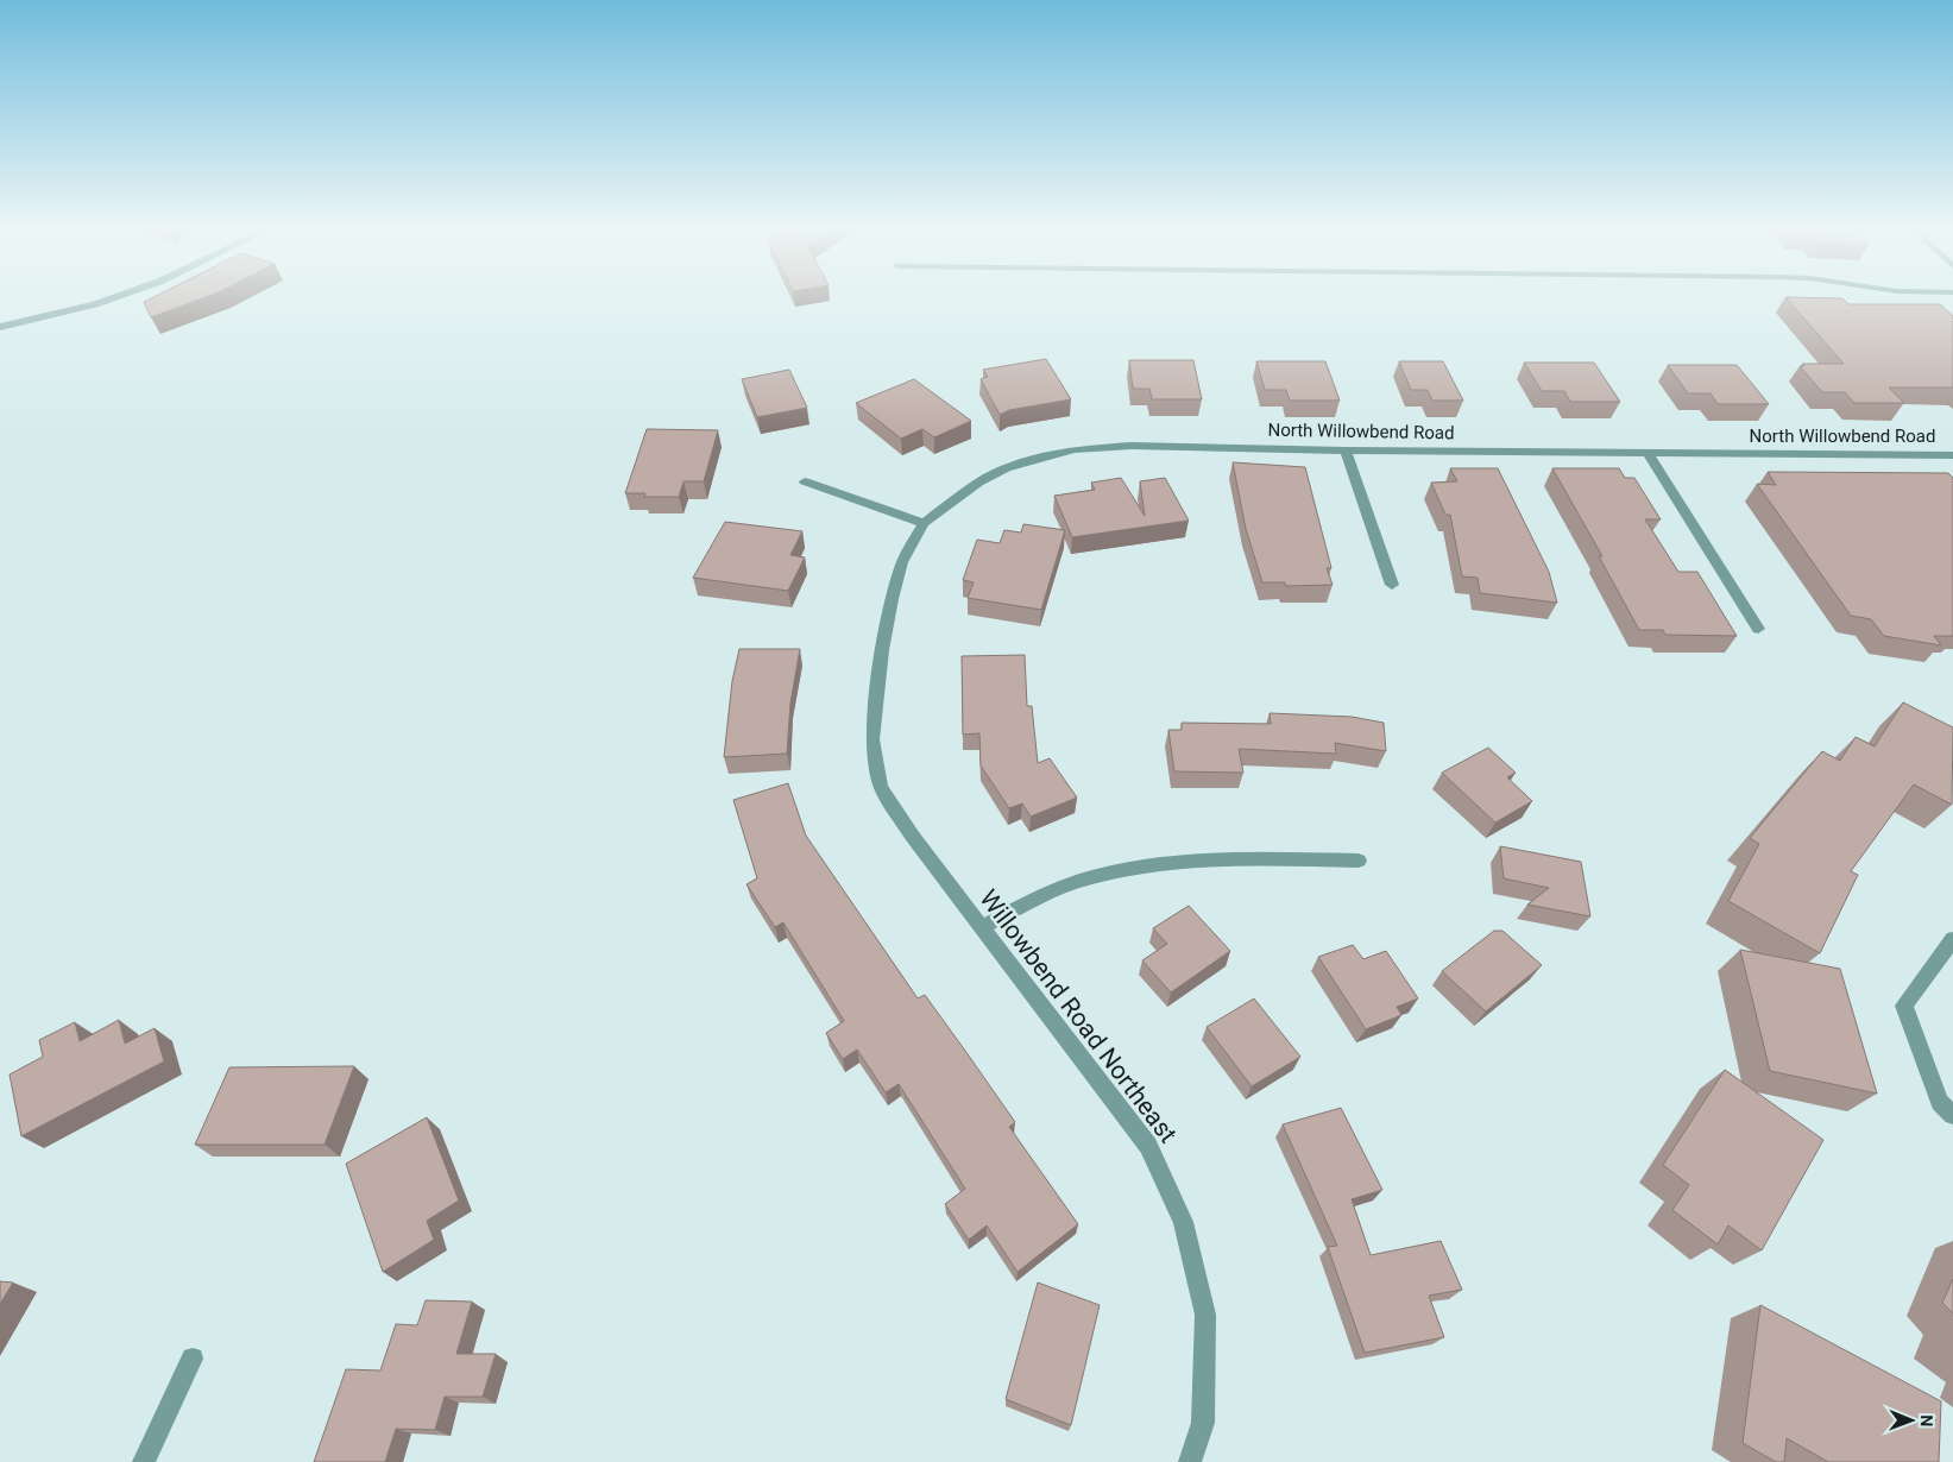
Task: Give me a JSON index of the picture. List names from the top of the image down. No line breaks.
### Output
{"streets":{"street":["North Willowbend Road","Willowbend Road Northeast"]},"crossings":[["North Willowbend Road","Willowbend Road Northeast"]],"north":"right"}
